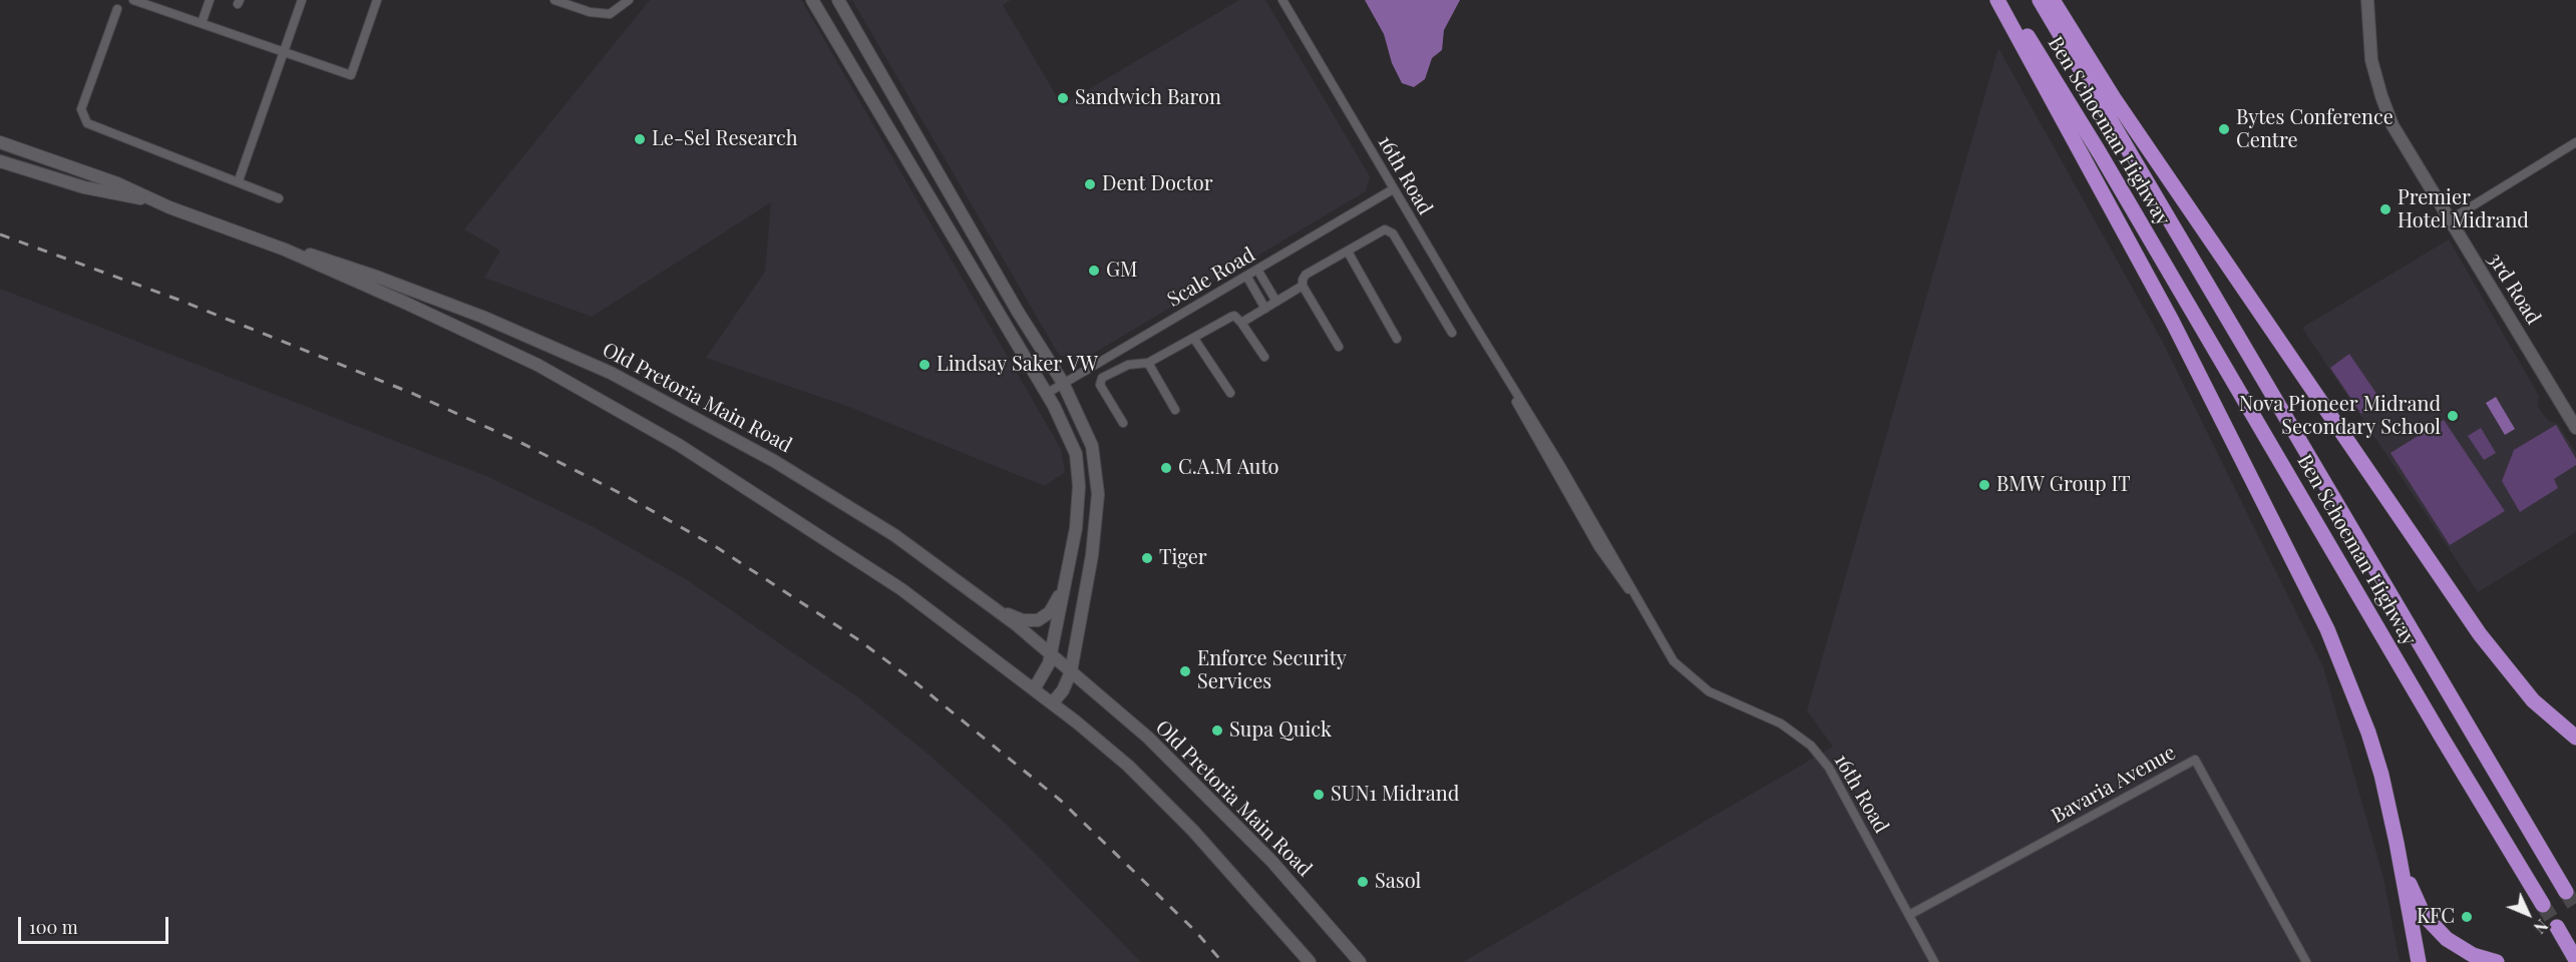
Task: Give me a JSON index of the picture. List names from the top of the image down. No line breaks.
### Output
{"streets":{"highway":["Ben Schoeman Highway"],"main road":["3rd Road","Old Pretoria Main Road"],"street":["16th Road","Scale Road","Bavaria Avenue"]},"crossings":[["16th Road","Scale Road"],["16th Road","Bavaria Avenue"]],"places":["Sandwich Baron","Bytes Conference Centre","Le-Sel Research","Dent Doctor","Premier Hotel Midrand","GM","Lindsay Saker VW","Nova Pioneer Midrand Secondary School","C.A.M Auto","BMW Group IT","Tiger","Enforce Security Services","Supa Quick","SUN1 Midrand","Sasol","KFC"],"scale_bar":"100 m","north":"bottom right"}
